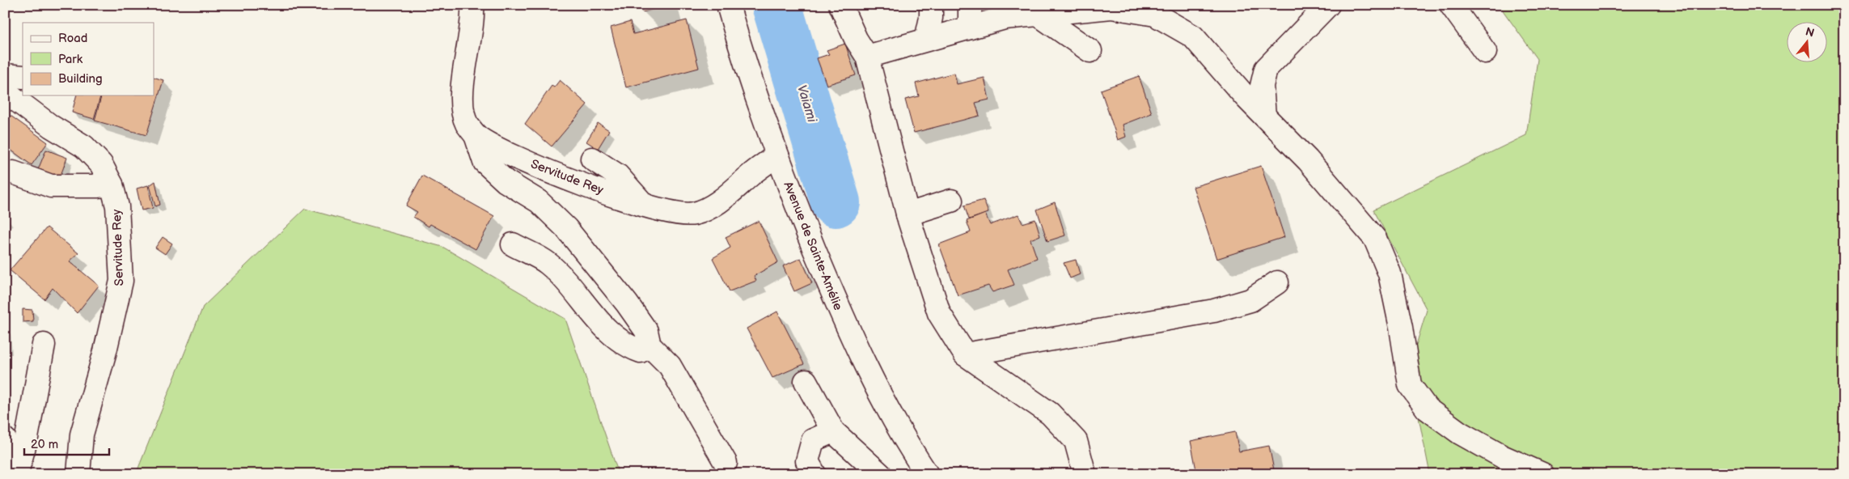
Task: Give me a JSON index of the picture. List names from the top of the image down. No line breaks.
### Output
{"streets":{"street":["Servitude Rey","Avenue de Sainte-Amélie"]},"crossings":[["Servitude Rey","Avenue de Sainte-Amélie"]],"water":["Vaiami"],"legend":["Road","Park","Building"],"scale_bar":"20 m","north":"top"}
